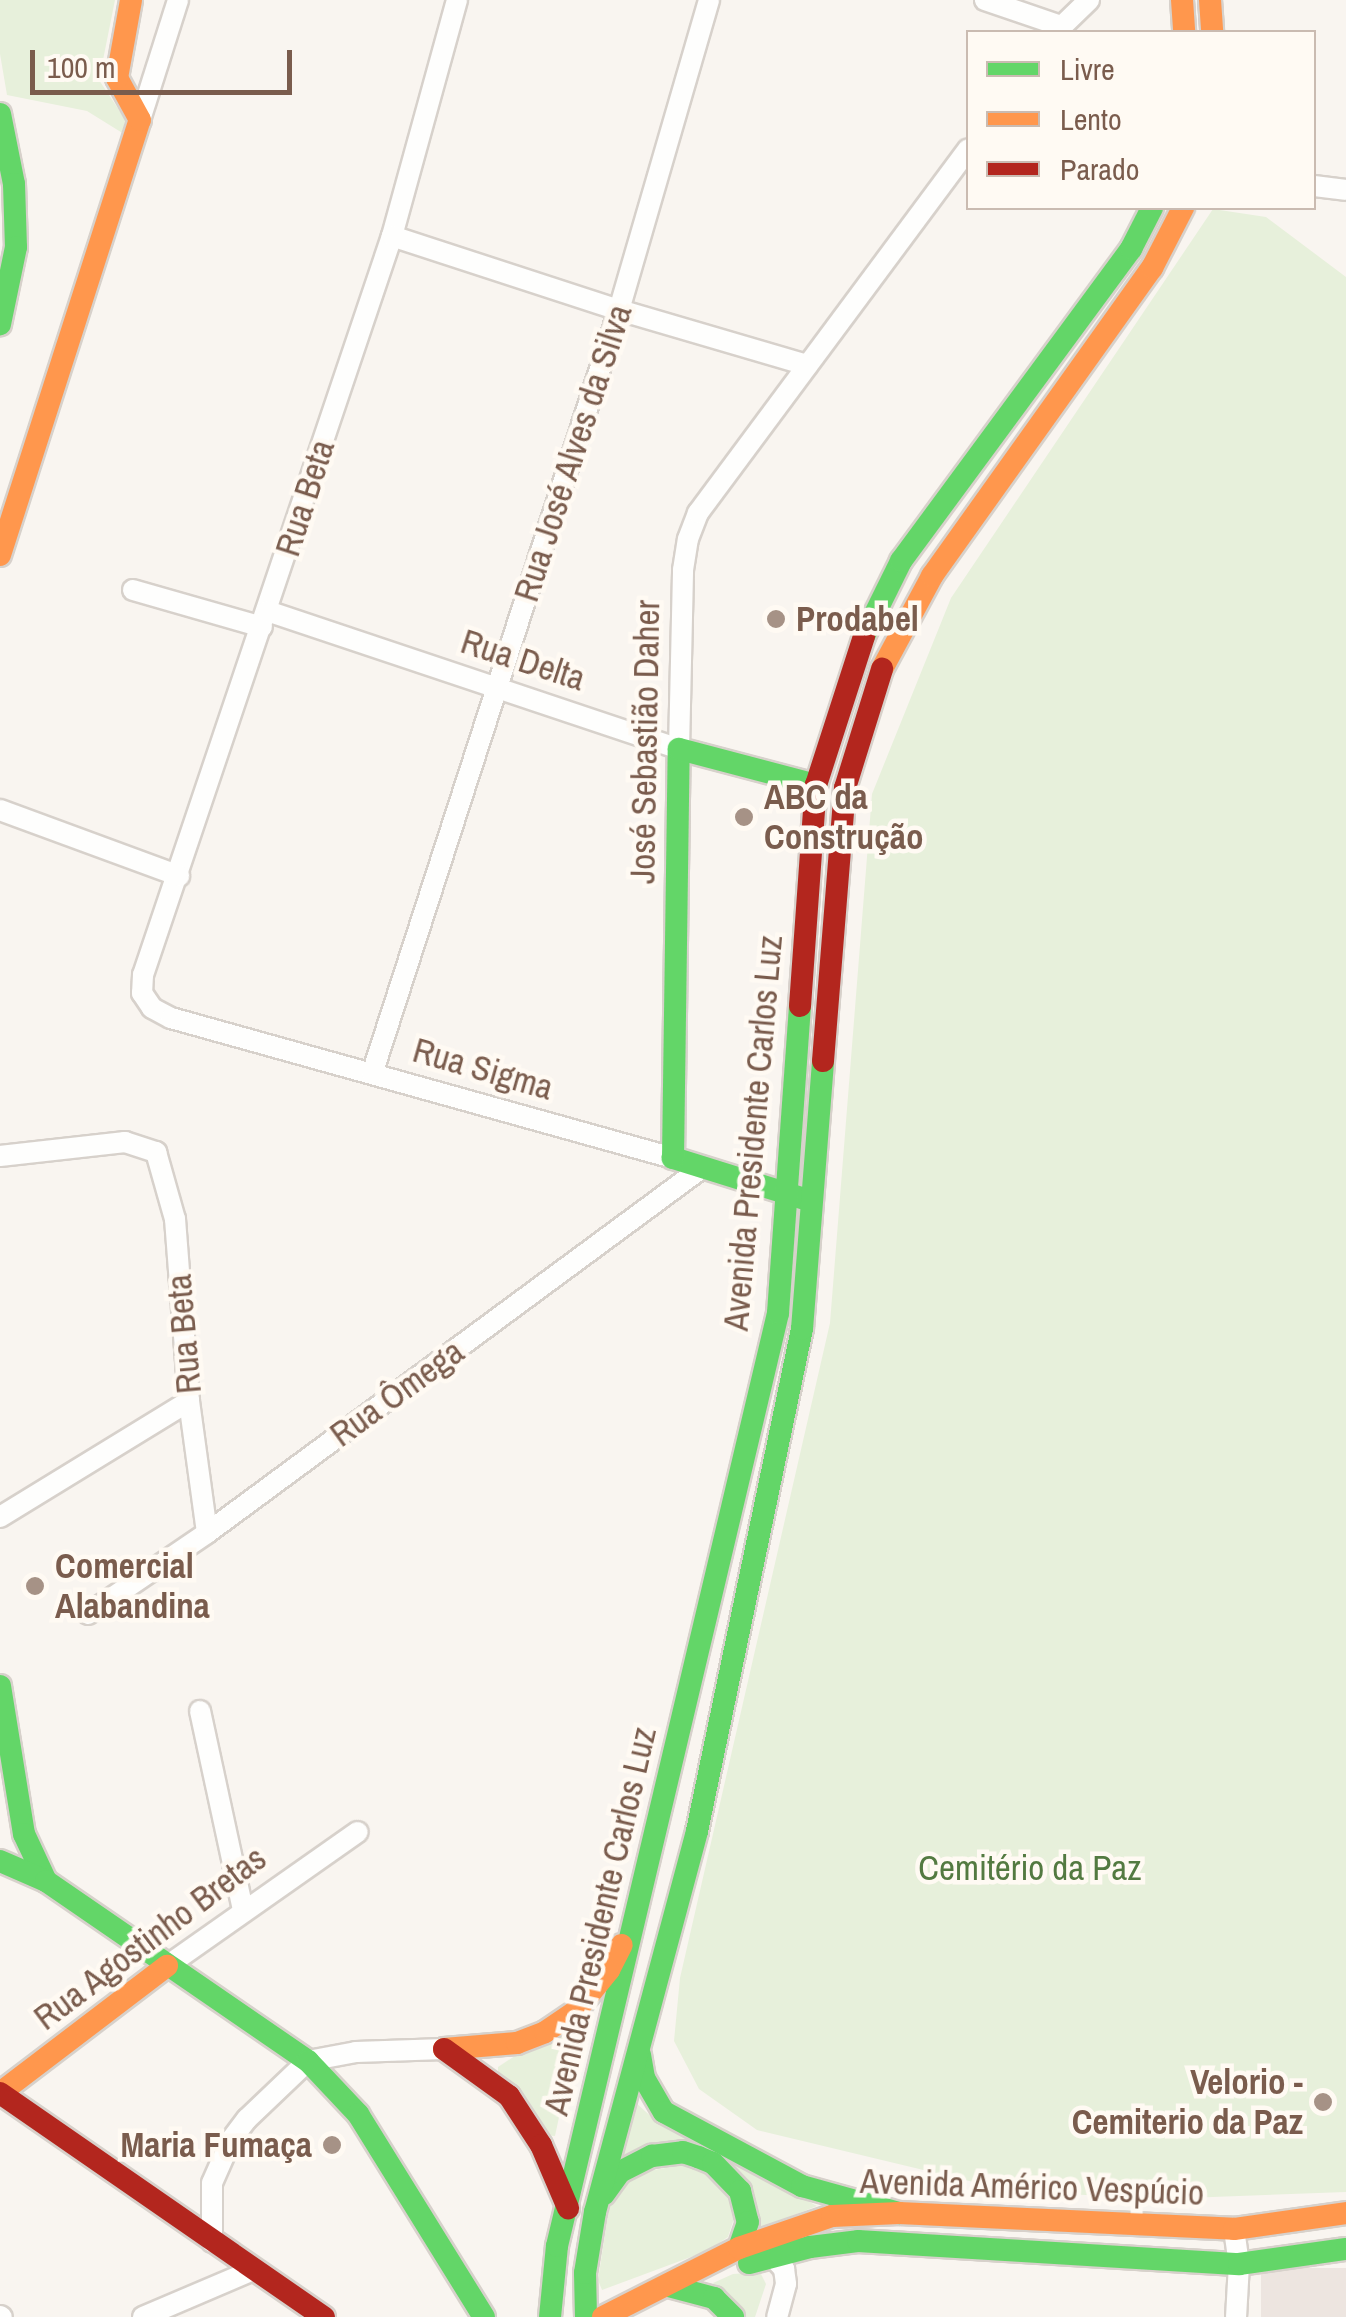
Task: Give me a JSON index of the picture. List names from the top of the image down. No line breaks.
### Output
{"streets":{"main road":["Rua Delta","José Sebastião Daher","Rua Sigma","Avenida Presidente Carlos Luz","Rua Agostinho Bretas","Avenida Américo Vespúcio"],"street":["Rua José Alves da Silva","Rua Beta","Rua Ômega"]},"crossings":[["Rua José Alves da Silva","Rua Delta"],["Rua José Alves da Silva","Rua Sigma"],["Rua Beta","Rua Delta"],["Rua Beta","Rua Sigma"],["Rua Beta","Rua Ômega"],["Rua Delta","José Sebastião Daher"],["Rua Delta","Avenida Presidente Carlos Luz"],["José Sebastião Daher","Rua Sigma"],["Rua Sigma","Avenida Presidente Carlos Luz"],["Rua Sigma","Rua Ômega"]],"parks":["Cemitério da Paz"],"places":["Prodabel","ABC da Construção","Comercial Alabandina","Velorio - Cemiterio da Paz","Maria Fumaça"],"legend":["Livre","Lento","Parado"],"scale_bar":"100 m"}
